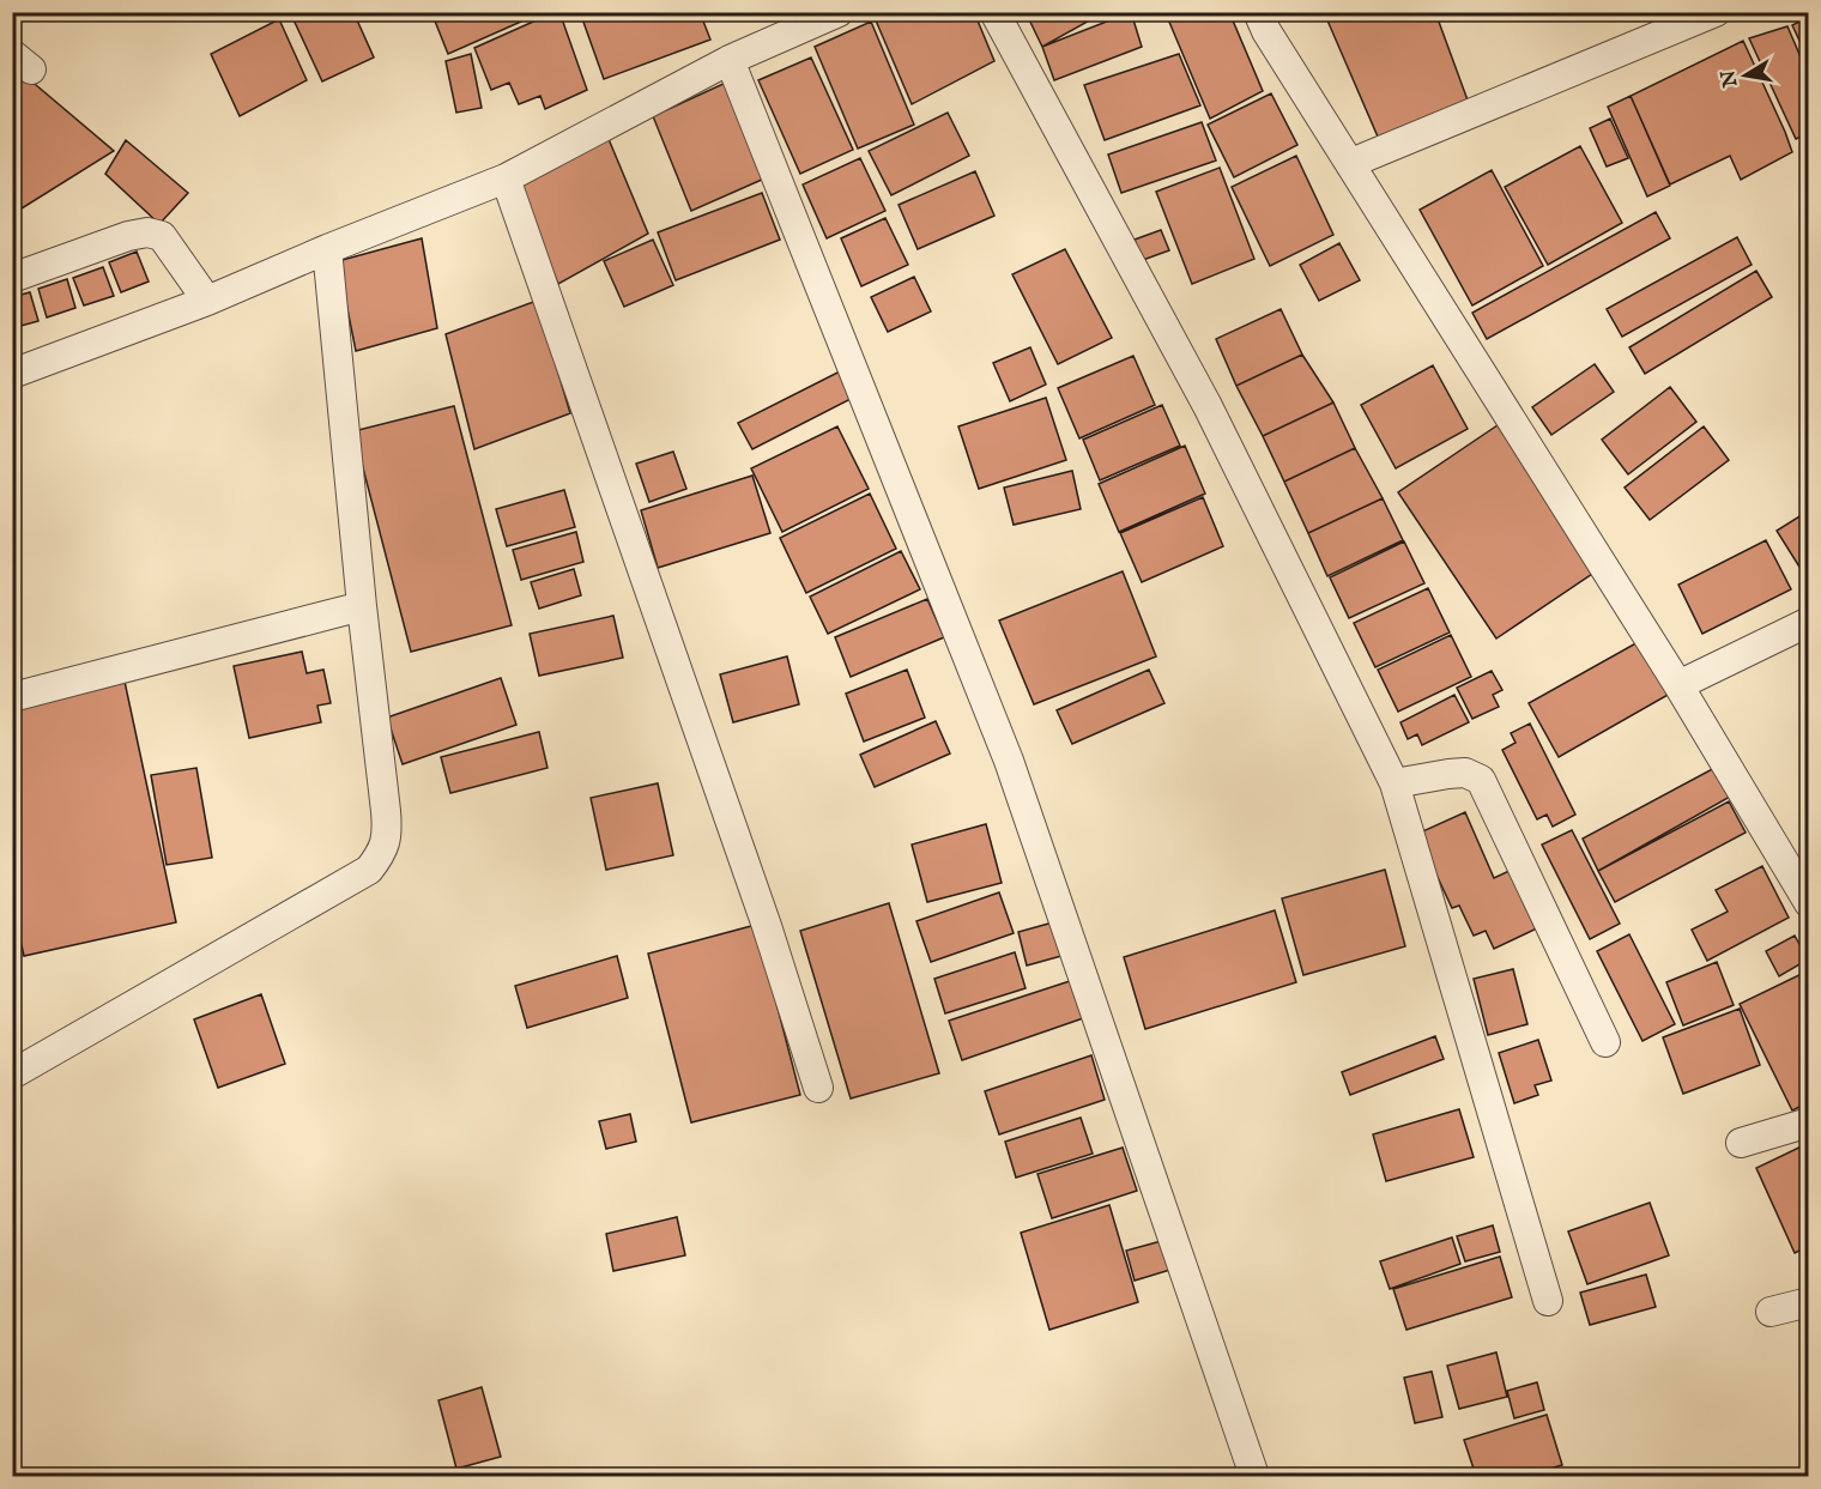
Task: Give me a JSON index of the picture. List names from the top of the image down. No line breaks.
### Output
{"north":"left"}
